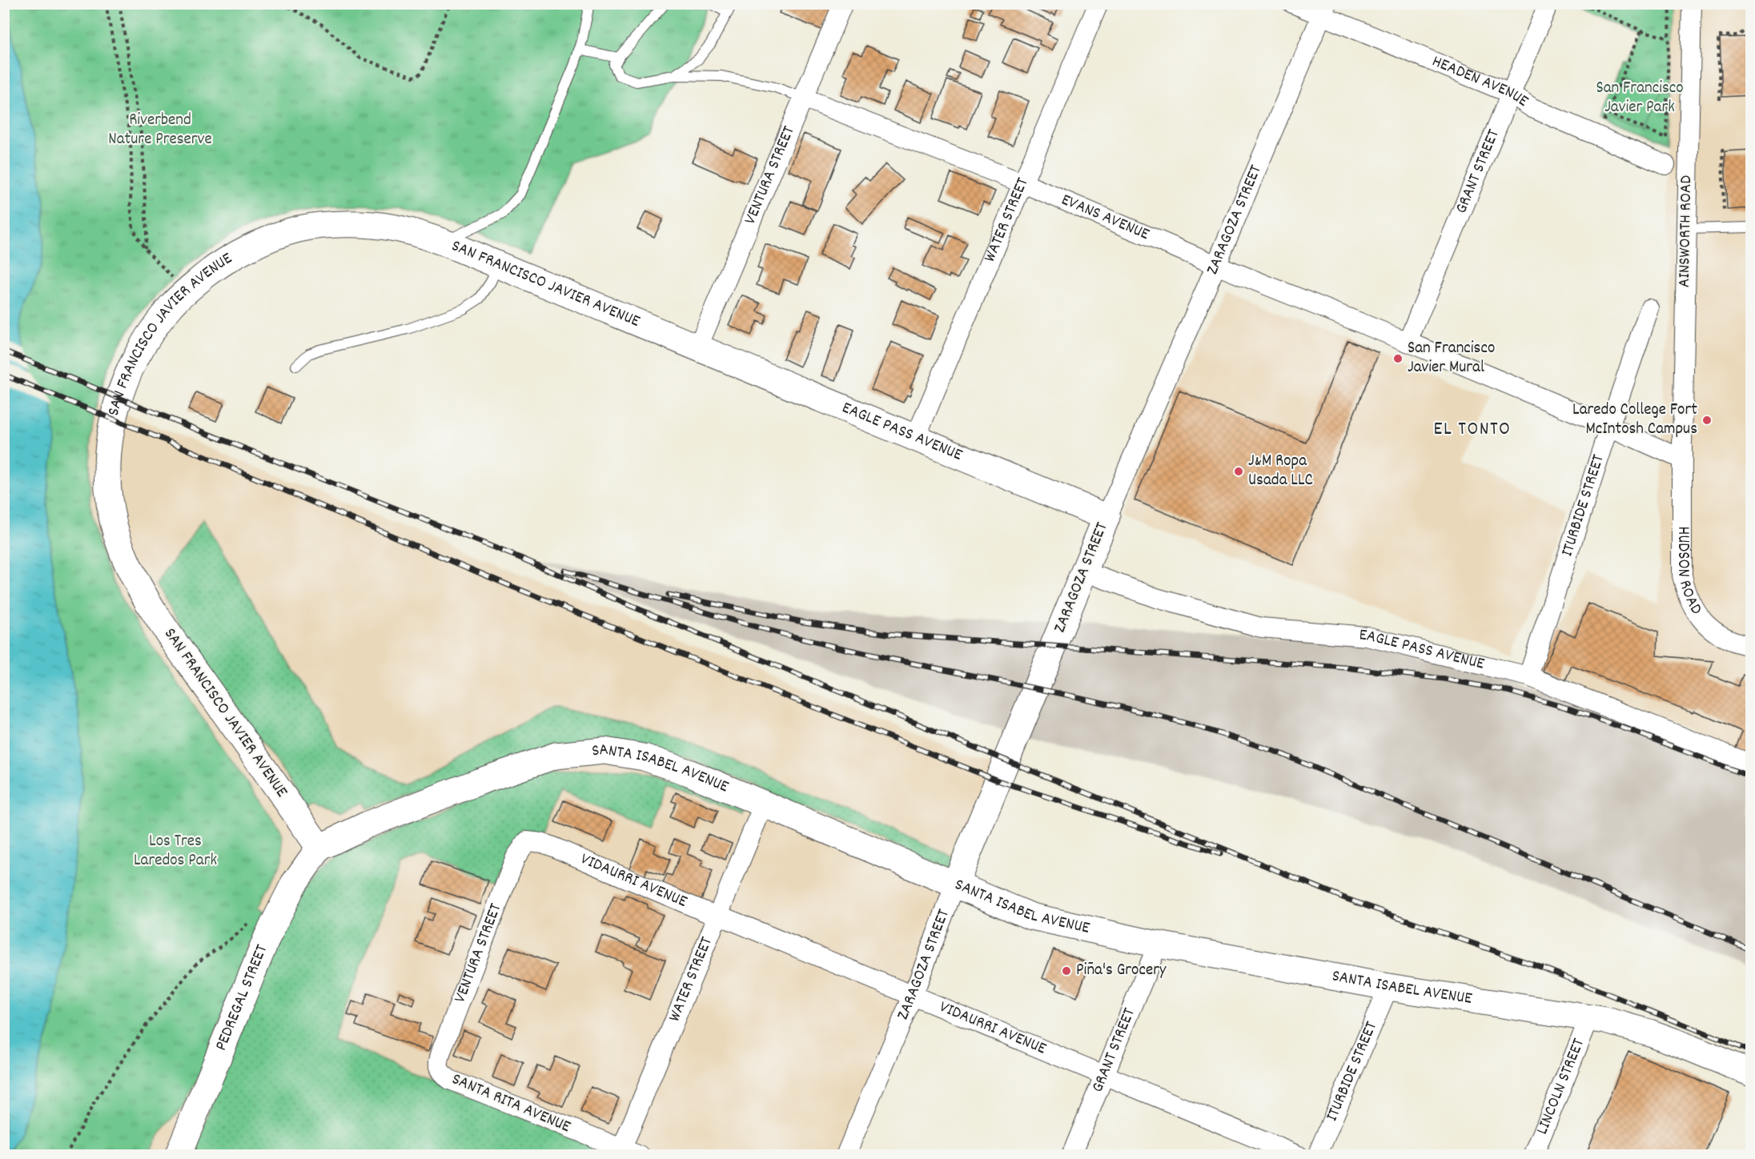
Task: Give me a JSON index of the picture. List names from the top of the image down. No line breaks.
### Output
{"streets":{"street":["HEADEN AVENUE","GRANT STREET","VENTURA STREET","EVANS AVENUE","ZARAGOZA STREET","WATER STREET","AINSWORTH ROAD","SAN FRANCISCO JAVIER AVENUE","EAGLE PASS AVENUE","ITURBIDE STREET","HUDSON ROAD","SANTA ISABEL AVENUE","VIDAURRI AVENUE","PEDREGAL STREET","LINCOLN STREET","SANTA RITA AVENUE"]},"crossings":[["HEADEN AVENUE","GRANT STREET"],["HEADEN AVENUE","ZARAGOZA STREET"],["GRANT STREET","EVANS AVENUE"],["GRANT STREET","SANTA ISABEL AVENUE"],["GRANT STREET","VIDAURRI AVENUE"],["VENTURA STREET","EVANS AVENUE"],["VENTURA STREET","SAN FRANCISCO JAVIER AVENUE"],["VENTURA STREET","EAGLE PASS AVENUE"],["VENTURA STREET","VIDAURRI AVENUE"],["VENTURA STREET","SANTA RITA AVENUE"],["EVANS AVENUE","ZARAGOZA STREET"],["EVANS AVENUE","WATER STREET"],["EVANS AVENUE","AINSWORTH ROAD"],["EVANS AVENUE","ITURBIDE STREET"],["EVANS AVENUE","HUDSON ROAD"],["ZARAGOZA STREET","EAGLE PASS AVENUE"],["ZARAGOZA STREET","SANTA ISABEL AVENUE"],["ZARAGOZA STREET","VIDAURRI AVENUE"],["WATER STREET","EAGLE PASS AVENUE"],["WATER STREET","SANTA ISABEL AVENUE"],["WATER STREET","VIDAURRI AVENUE"],["WATER STREET","SANTA RITA AVENUE"],["AINSWORTH ROAD","HUDSON ROAD"],["SAN FRANCISCO JAVIER AVENUE","EAGLE PASS AVENUE"],["SAN FRANCISCO JAVIER AVENUE","SANTA ISABEL AVENUE"],["SAN FRANCISCO JAVIER AVENUE","PEDREGAL STREET"],["EAGLE PASS AVENUE","ITURBIDE STREET"],["ITURBIDE STREET","SANTA ISABEL AVENUE"],["SANTA ISABEL AVENUE","PEDREGAL STREET"],["SANTA ISABEL AVENUE","LINCOLN STREET"]],"districts":["EL TONTO"],"parks":["San Francisco Javier Park","Riverbend Nature Preserve","Los Tres Laredos Park"],"places":["San Francisco Javier Mural","Laredo College Fort McIntosh Campus","J&M Ropa Usada LLC","Piña's Grocery"]}
